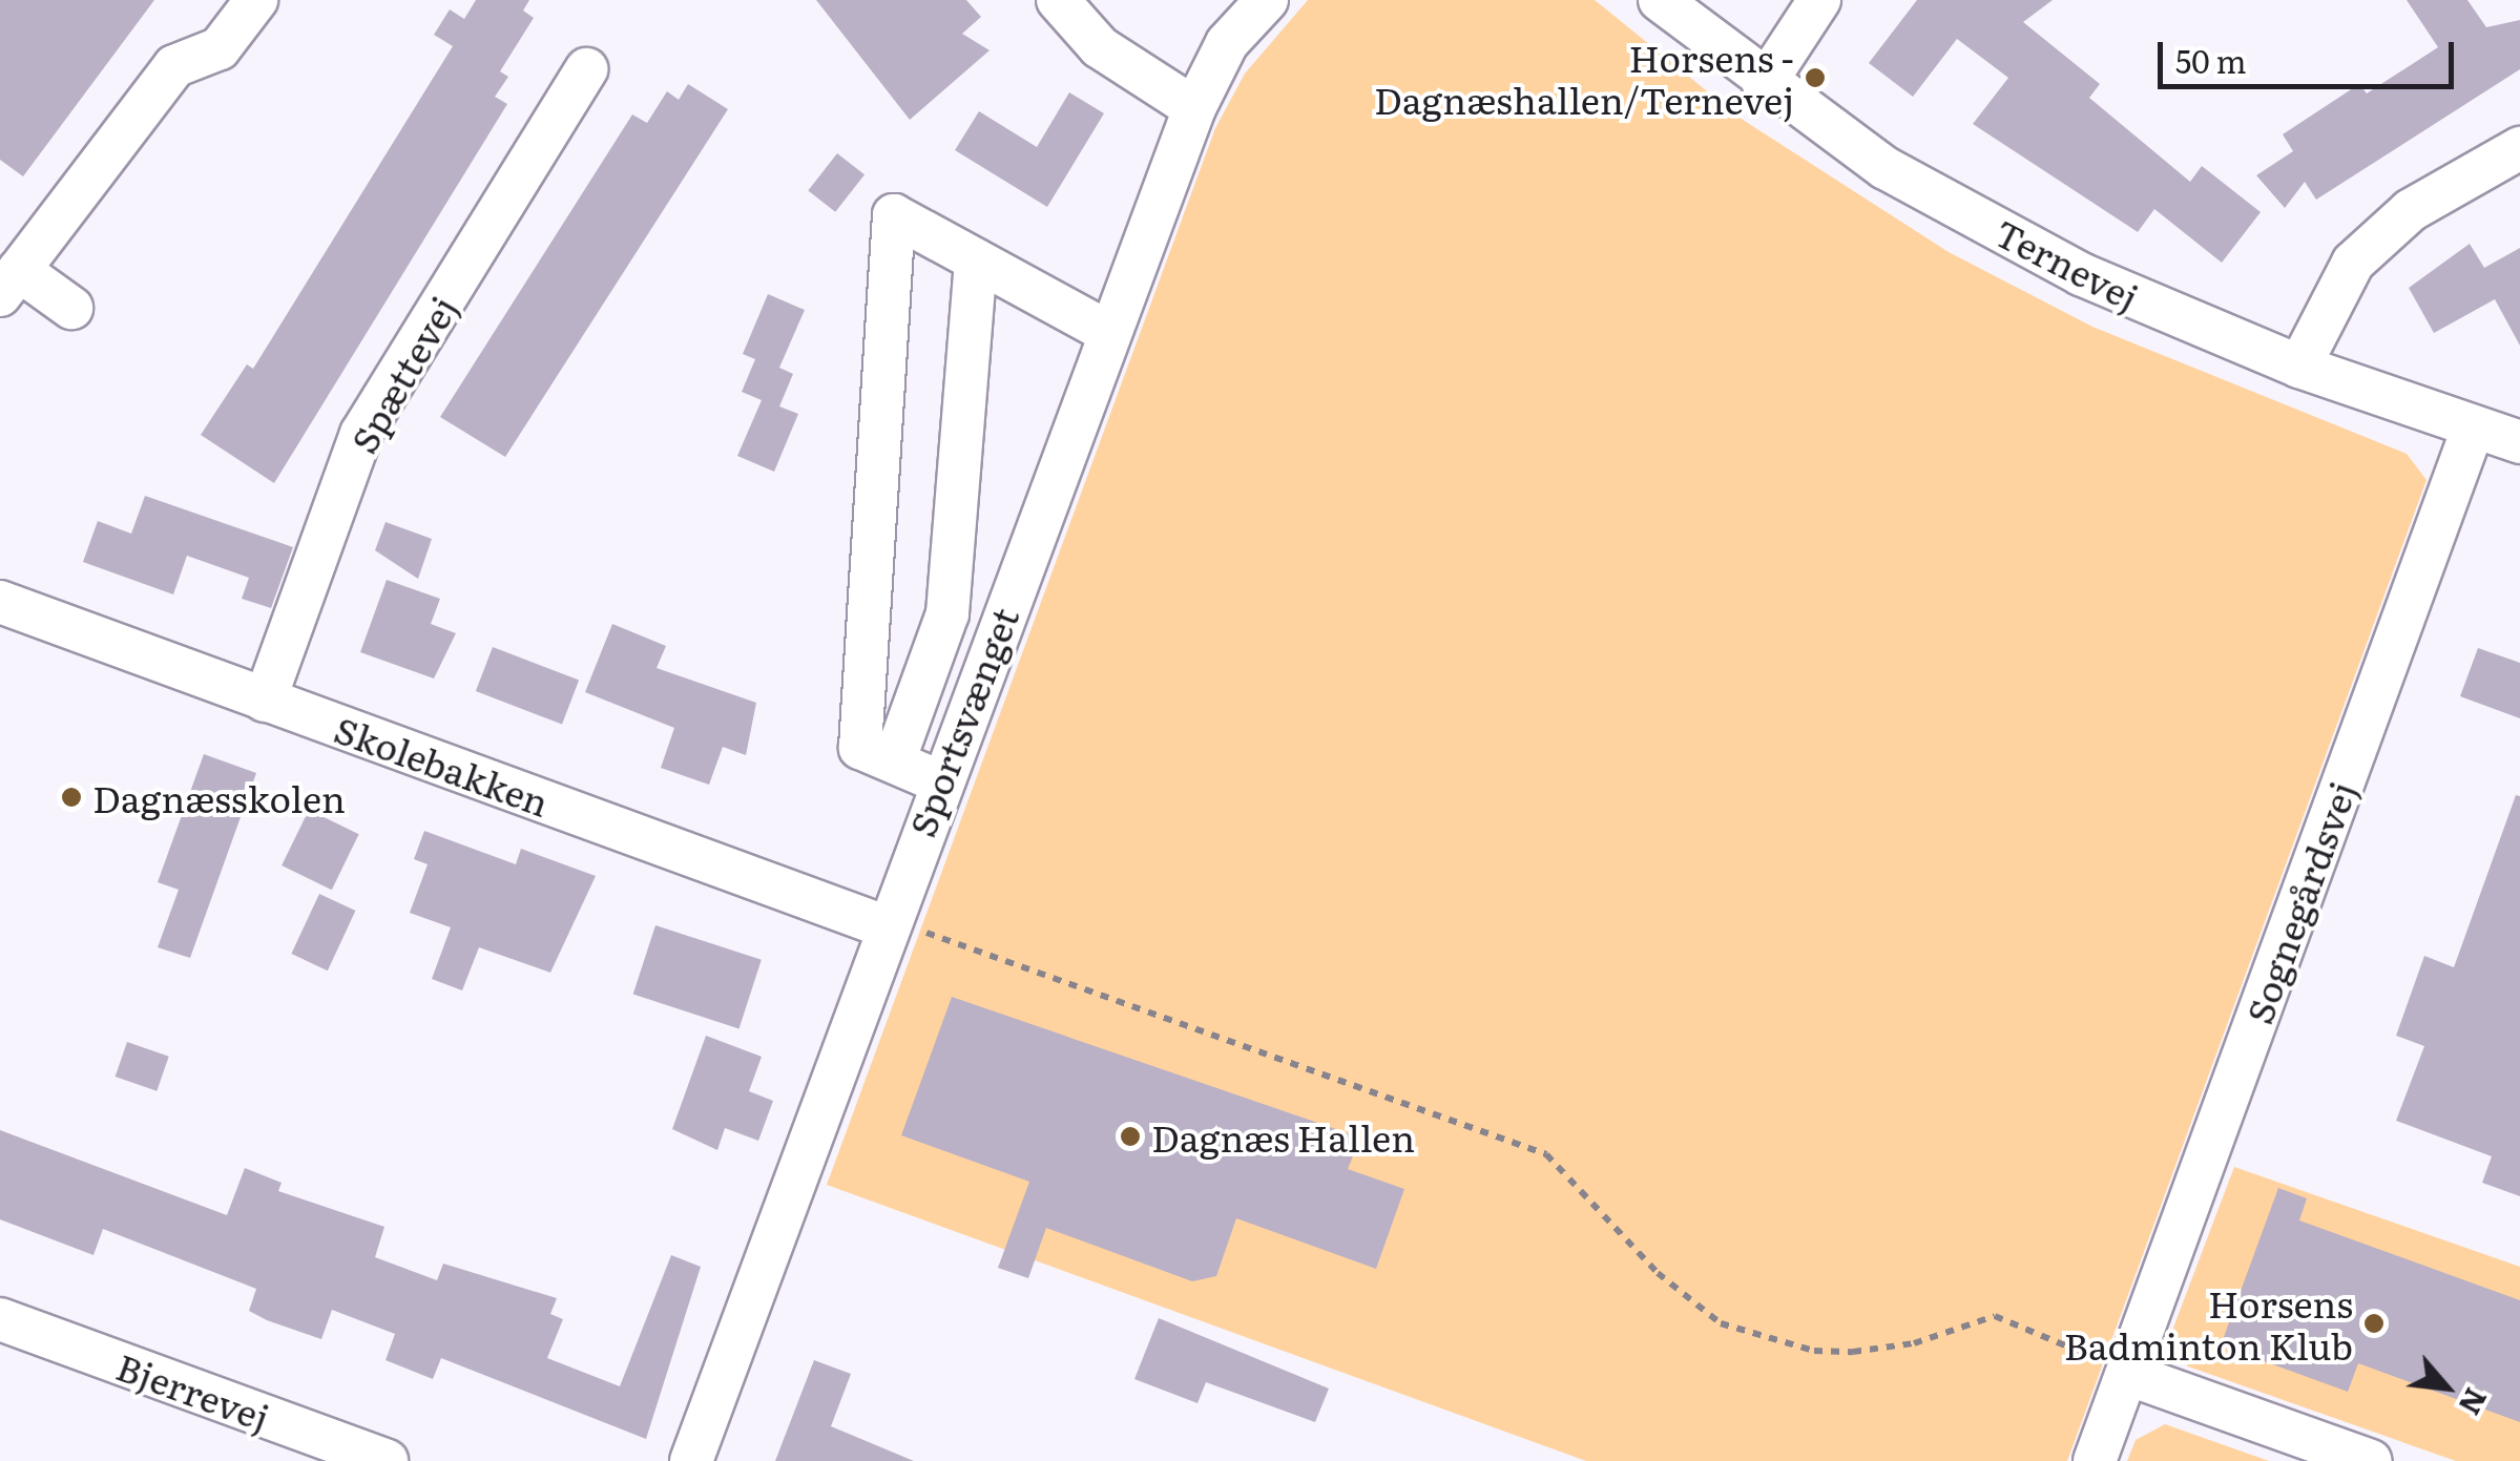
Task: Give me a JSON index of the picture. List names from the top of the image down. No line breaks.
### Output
{"streets":{"street":["Ternevej","Spættevej","Sportsvænget","Skolebakken","Sognegårdsvej","Bjerrevej"]},"crossings":[["Ternevej","Sognegårdsvej"],["Spættevej","Skolebakken"],["Sportsvænget","Skolebakken"]],"places":["Horsens - Dagnæshallen/Ternevej","Dagnæsskolen","Dagnæs Hallen","Horsens Badminton Klub"],"scale_bar":"50 m","north":"bottom right"}
